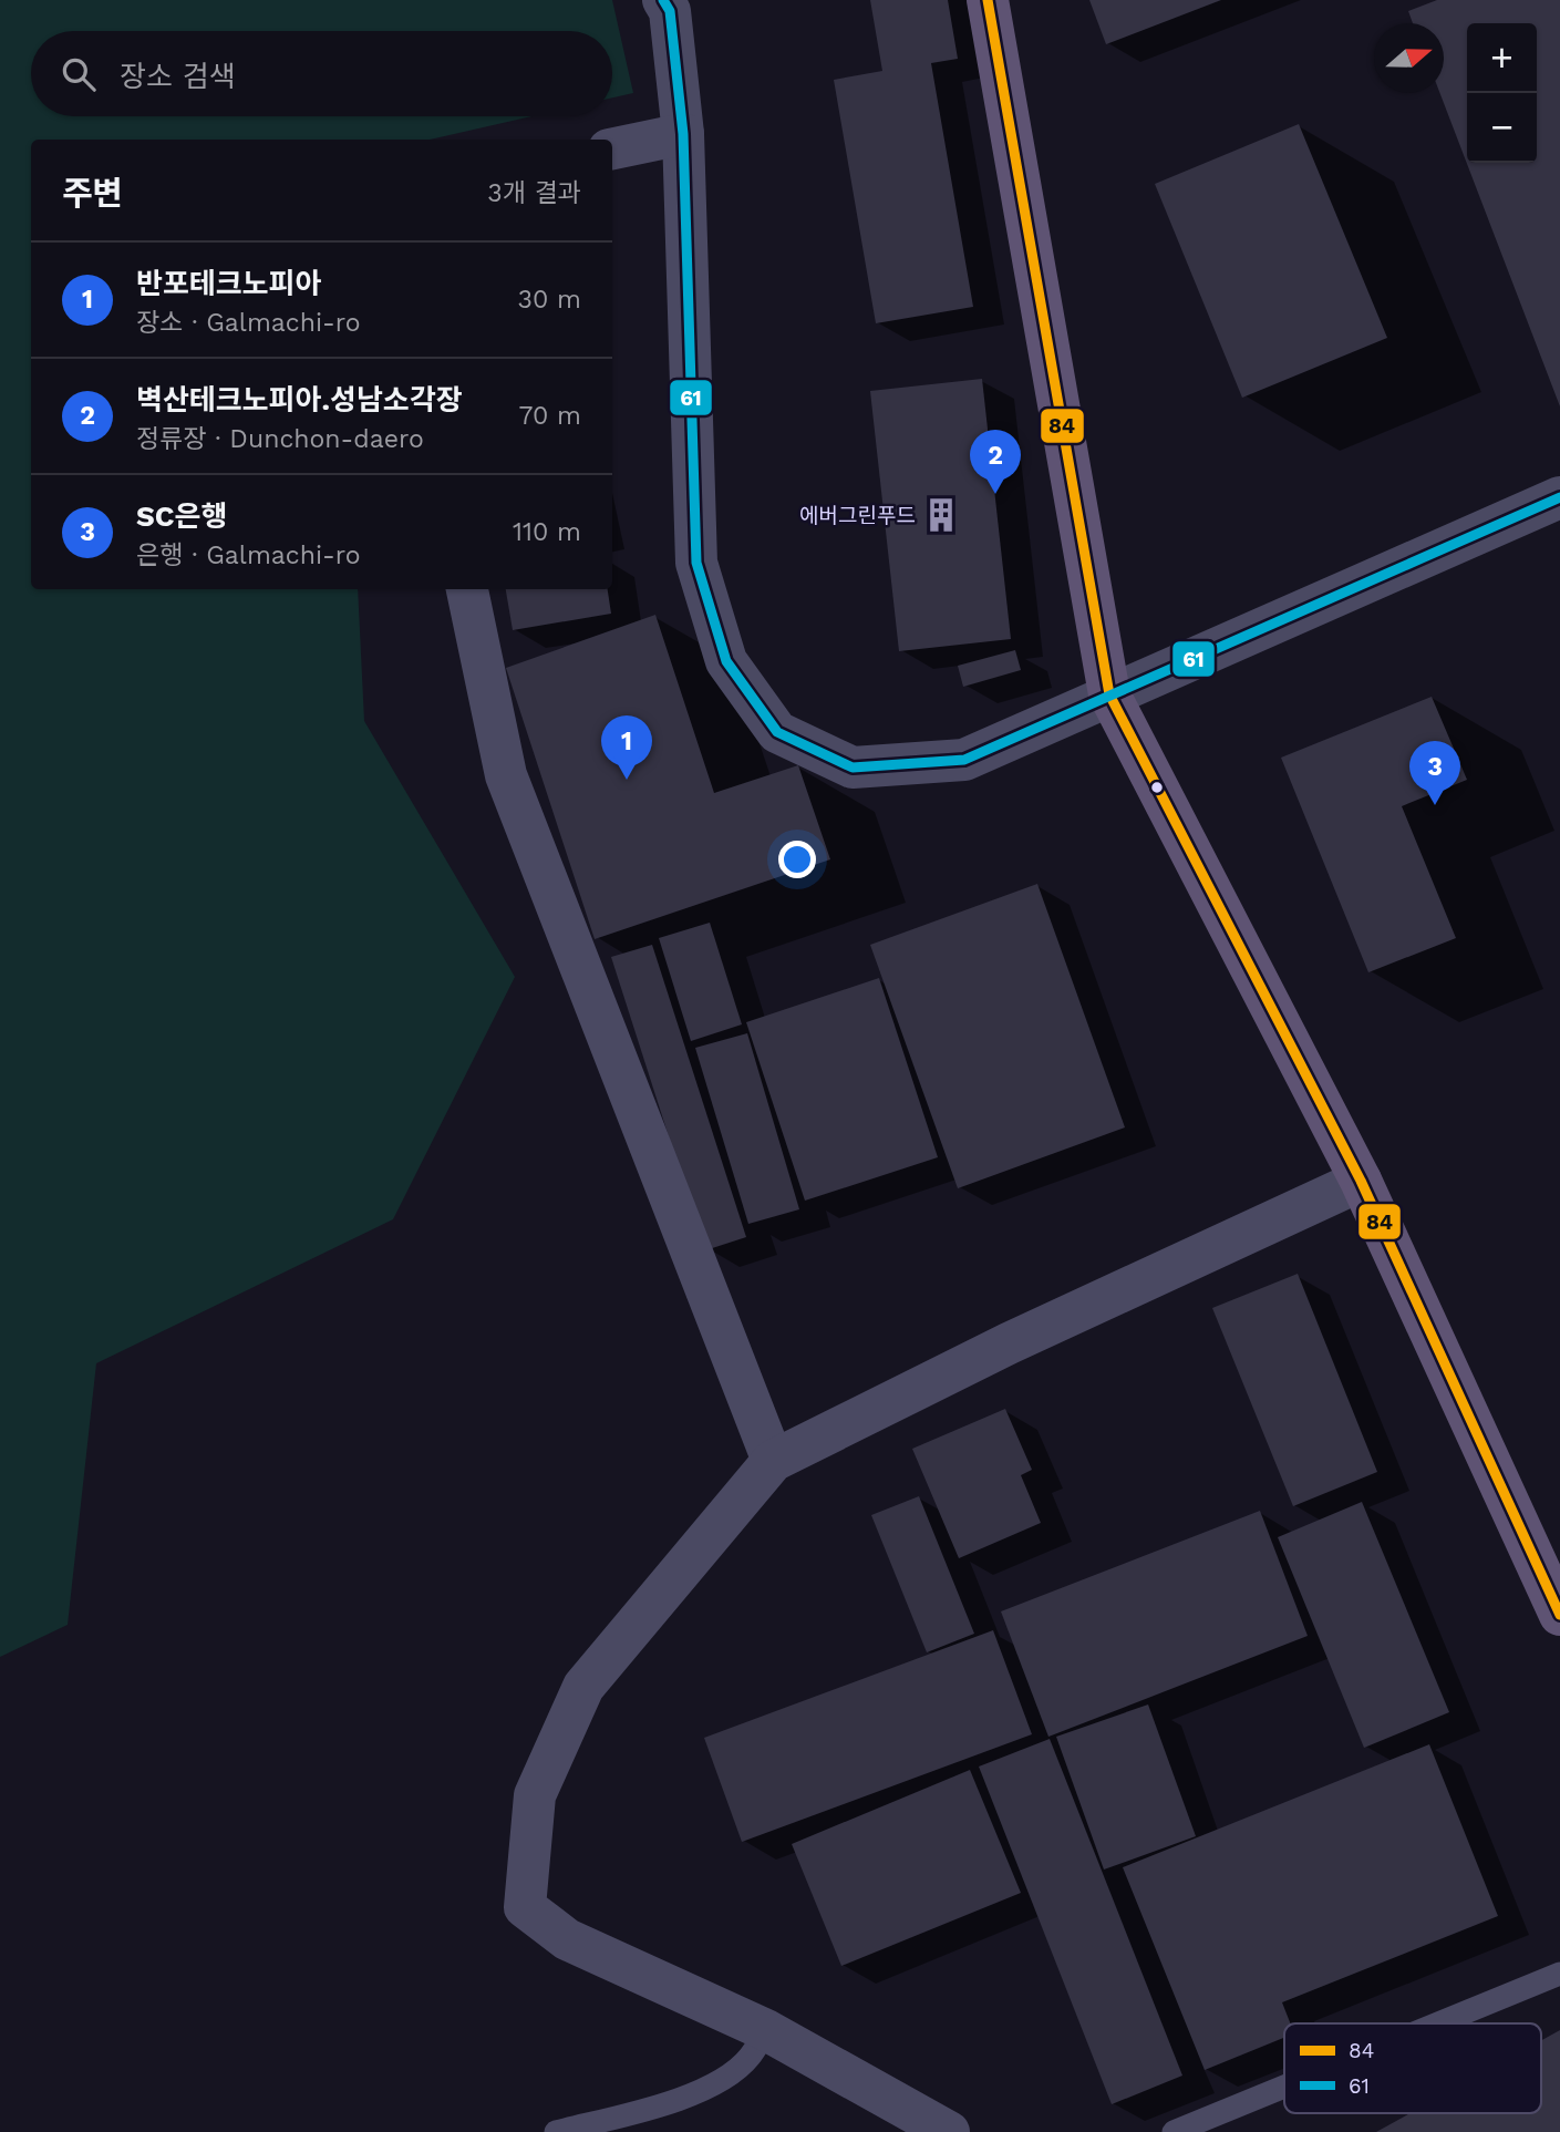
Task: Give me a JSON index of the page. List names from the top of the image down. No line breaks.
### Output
{"places":{"building":["에버그린푸드"]},"lines":["transit line 84","transit line 61"],"legend":["84","61"],"north":"right","page":{"map_buttons":["+","−"],"search":"장소 검색","heading":["주변","3개 결과"],"list":[{"mark":"1","name":"반포테크노피아","note":"장소 · Galmachi-ro","value":"30 m"},{"mark":"2","name":"벽산테크노피아.성남소각장","note":"정류장 · Dunchon-daero","value":"70 m"},{"mark":"3","name":"SC은행","note":"은행 · Galmachi-ro","value":"110 m"}],"pins":["2","1","3"]}}
